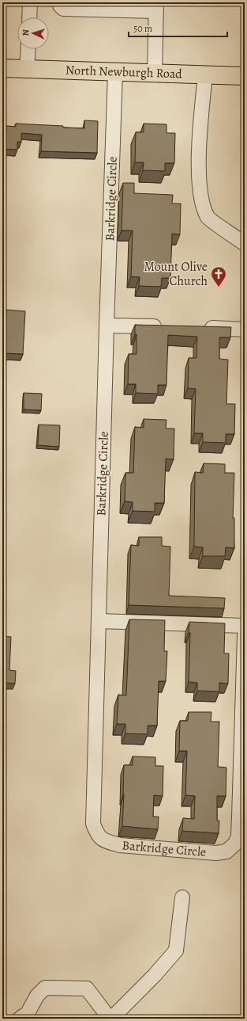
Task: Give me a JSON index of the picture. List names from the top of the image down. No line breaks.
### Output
{"streets":{"main road":["North Newburgh Road"],"street":["Barkridge Circle"]},"crossings":[["North Newburgh Road","Barkridge Circle"]],"places":{"church":["Mount Olive Church"]},"scale_bar":"50 m","north":"left"}
